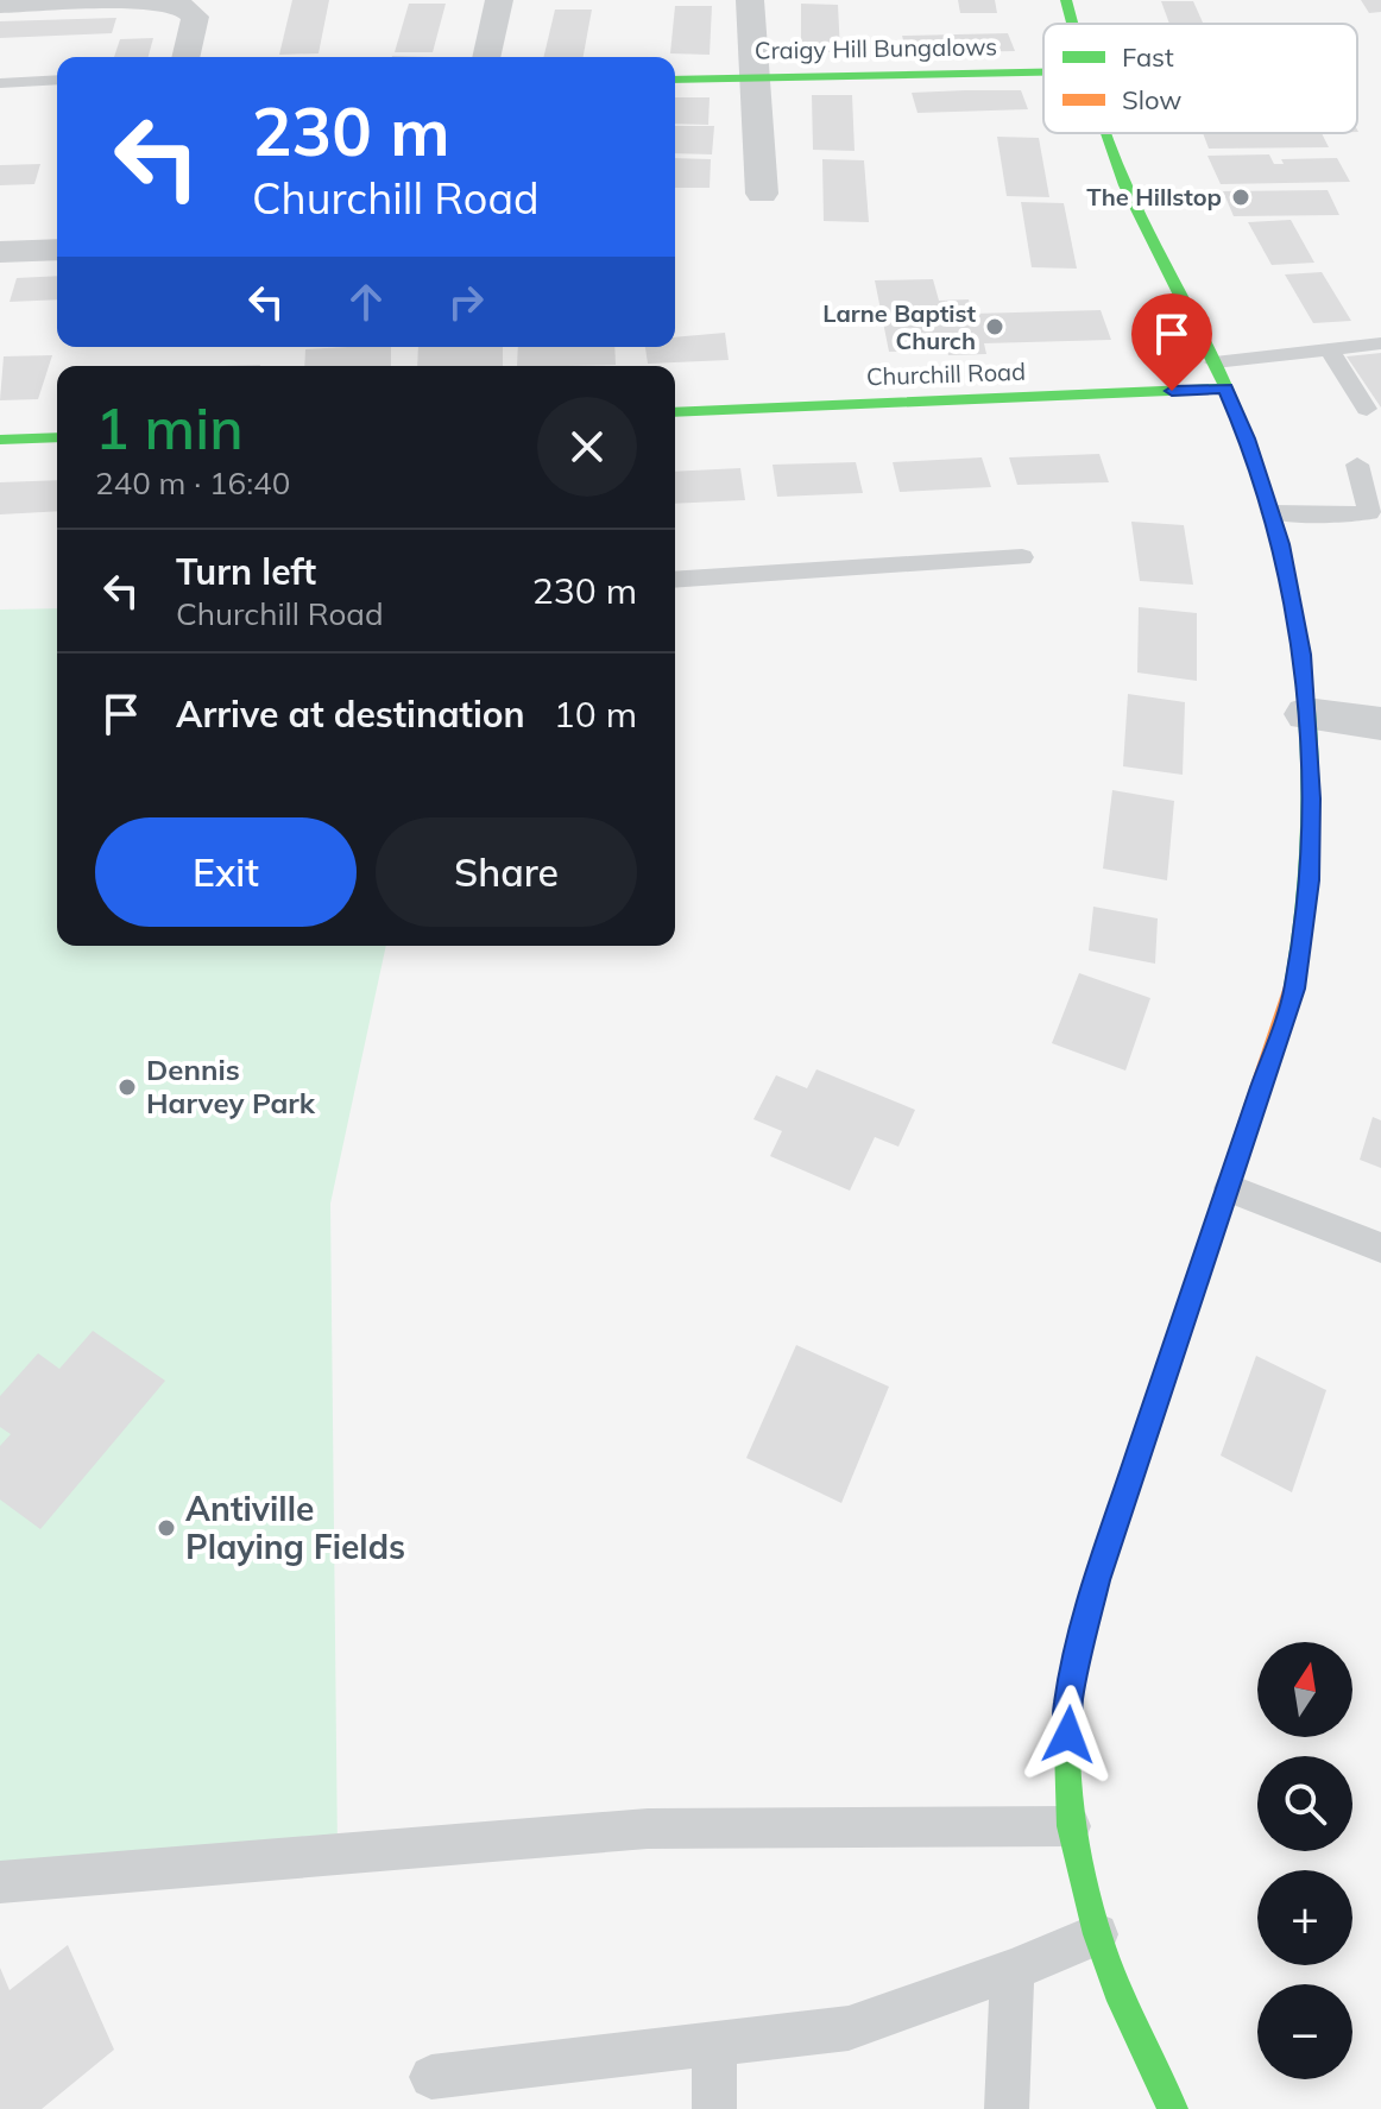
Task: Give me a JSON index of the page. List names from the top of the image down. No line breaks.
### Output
{"streets":{"street":["Craigy Hill Bungalows","Churchill Road"]},"places":["The Hillstop","Larne Baptist Church","Dennis Harvey Park","Antiville Playing Fields"],"legend":["Fast","Slow"],"north":"top","page":{"turn":["230 m","Churchill Road"],"heading":["1 min","240 m · 16:40"],"list":[{"name":"Turn left","note":"Churchill Road","value":"230 m"},{"name":"Arrive at destination","value":"10 m"}],"buttons":["Exit","Share"],"map_buttons":["+","−"]}}
